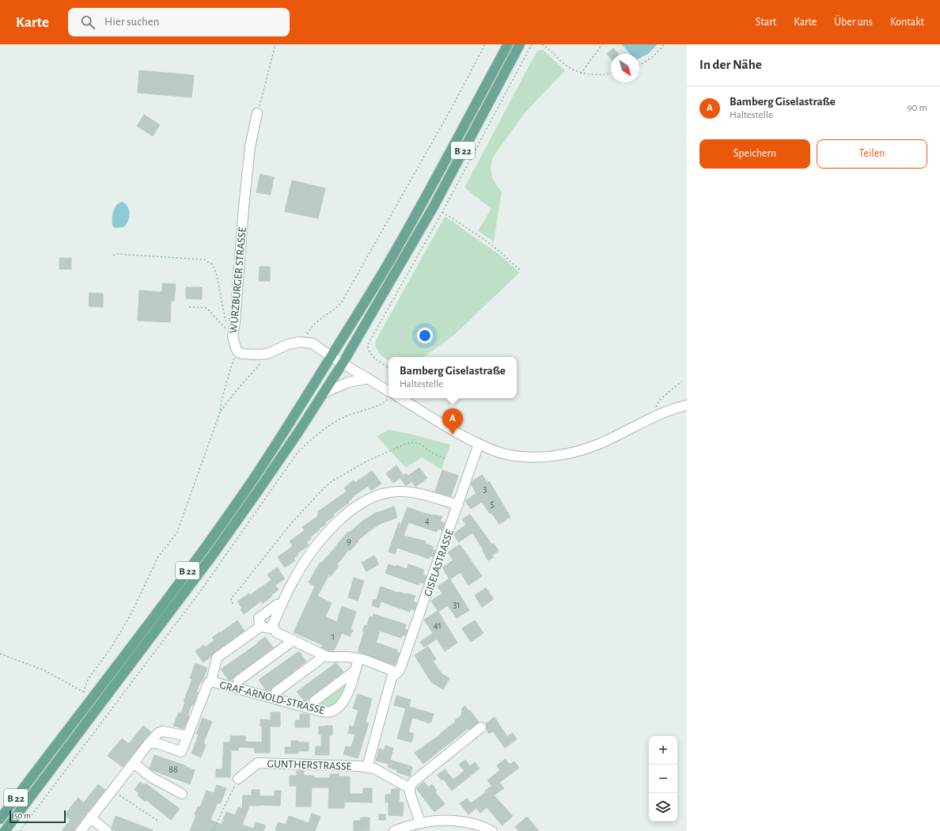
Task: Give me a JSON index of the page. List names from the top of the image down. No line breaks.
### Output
{"streets":{"main road":["B 22"],"street":["WÜRZBURGER STRASSE","GISELASTRASSE","GRAF-ARNOLD-STRASSE","GUNTHERSTRASSE"]},"crossings":[["GISELASTRASSE","GUNTHERSTRASSE"]],"house_numbers":["3","5","4","9","31","41","1","88"],"scale_bar":"50 m","north":"bottom right","page":{"header":"Karte","search":"Hier suchen","nav":["Start","Karte","Über uns","Kontakt"],"heading":"In der Nähe","list":[{"mark":"A","name":"Bamberg Giselastraße","note":"Haltestelle","value":"90 m"}],"buttons":["Speichern","Teilen"],"popup":["Bamberg Giselastraße","Haltestelle"],"pins":"A","map_buttons":["+","−"],"scale":"50 m"}}
